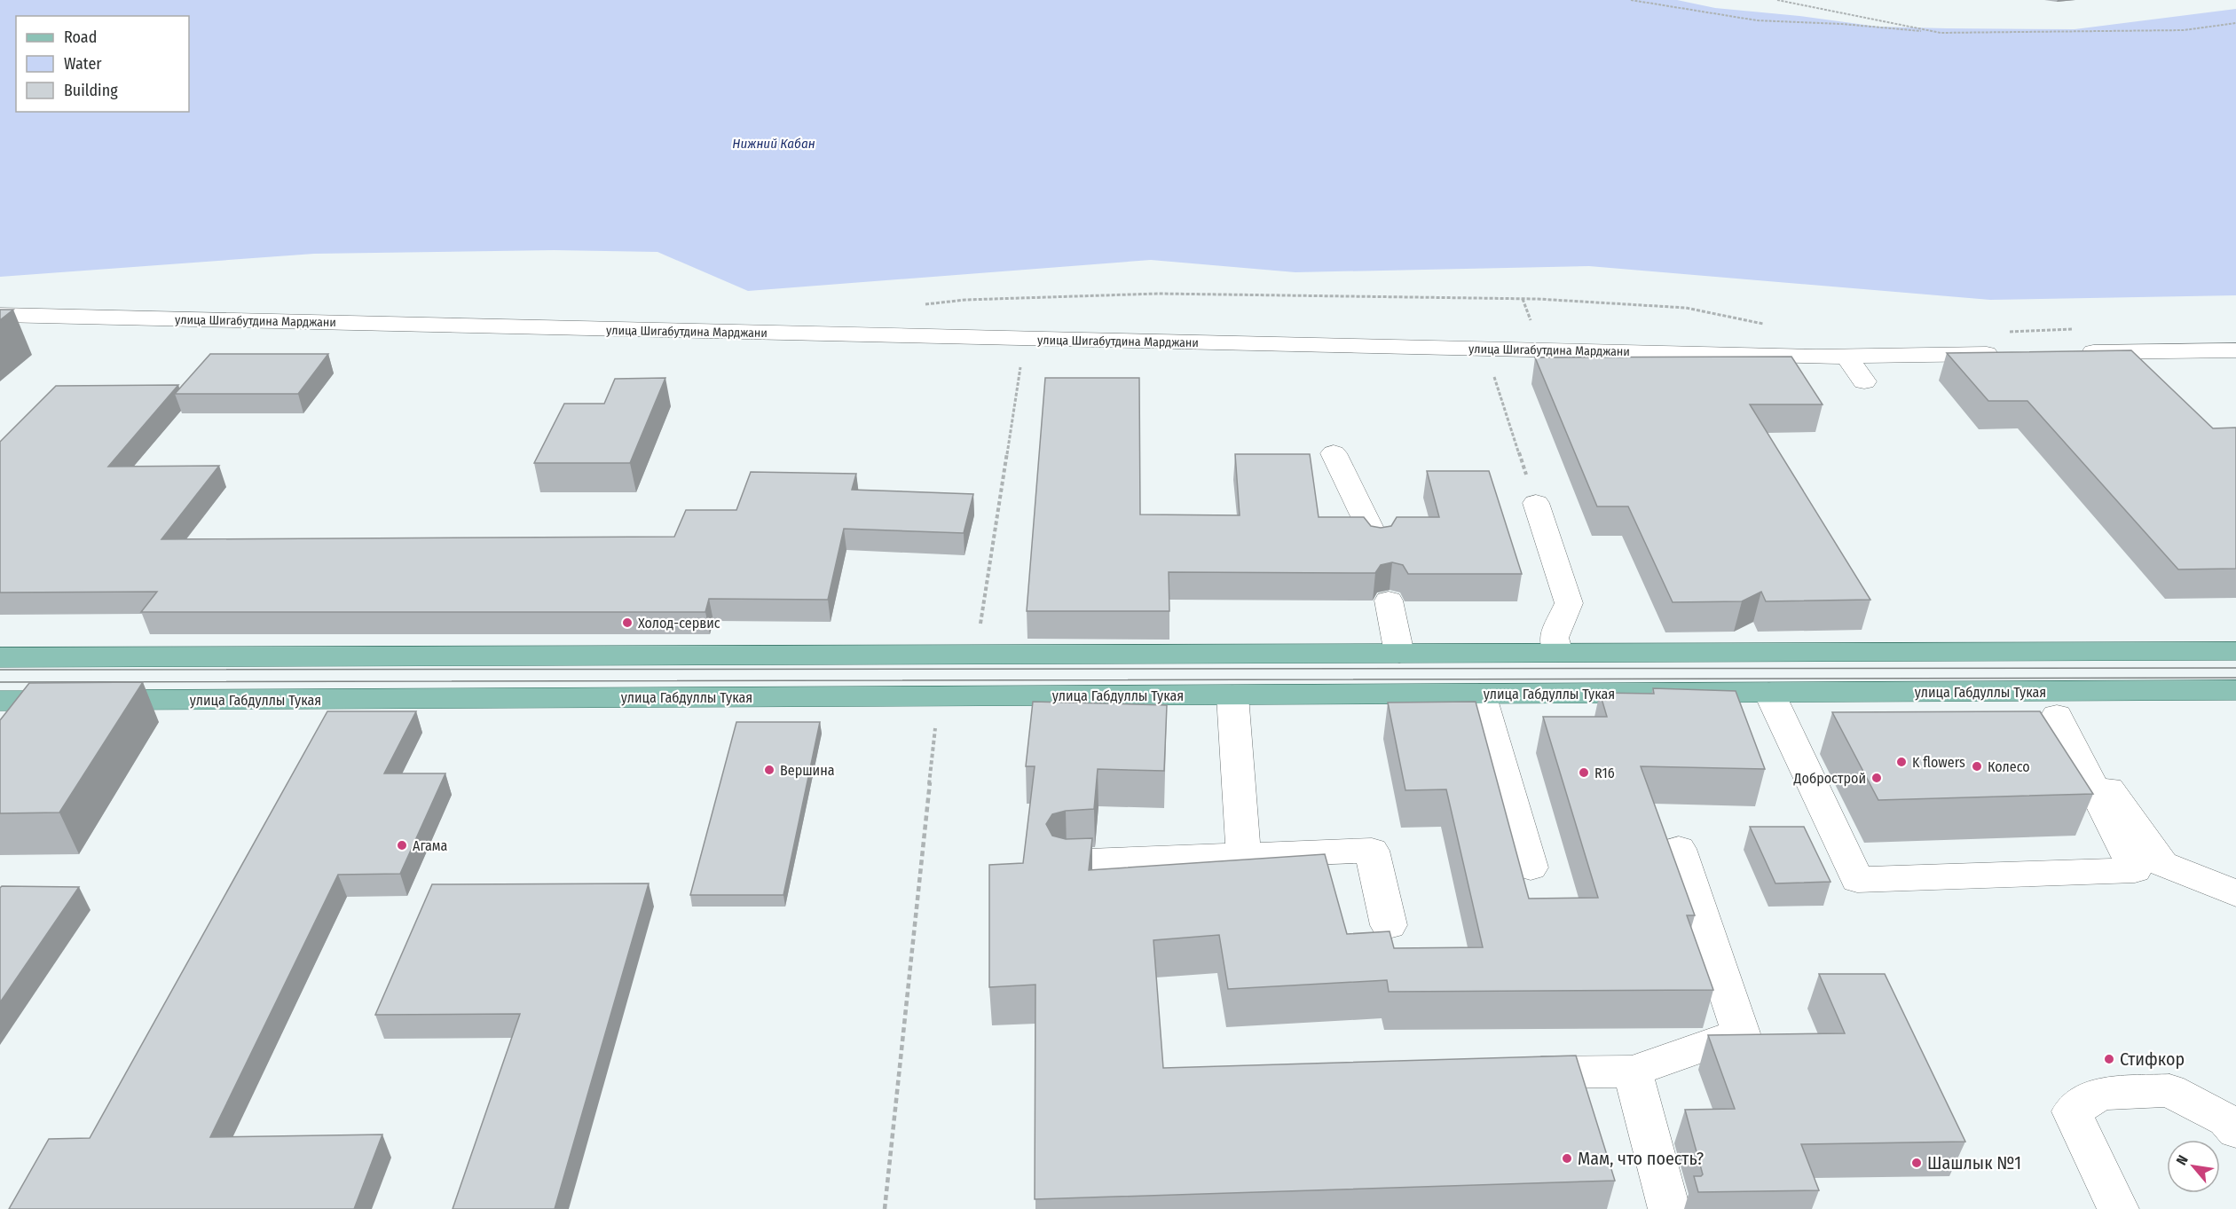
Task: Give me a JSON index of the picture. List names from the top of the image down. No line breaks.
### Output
{"streets":{"main road":["улица Габдуллы Тукая"],"street":["улица Шигабутдина Марджани"]},"water":["Нижний Кабан"],"places":["Холод-сервис","K flowers","Колесо","Вершина","R16","Добрострой","Агама","Стифкор","Мам, что поесть?","Шашлык №1"],"legend":["Road","Water","Building"],"north":"top left"}
